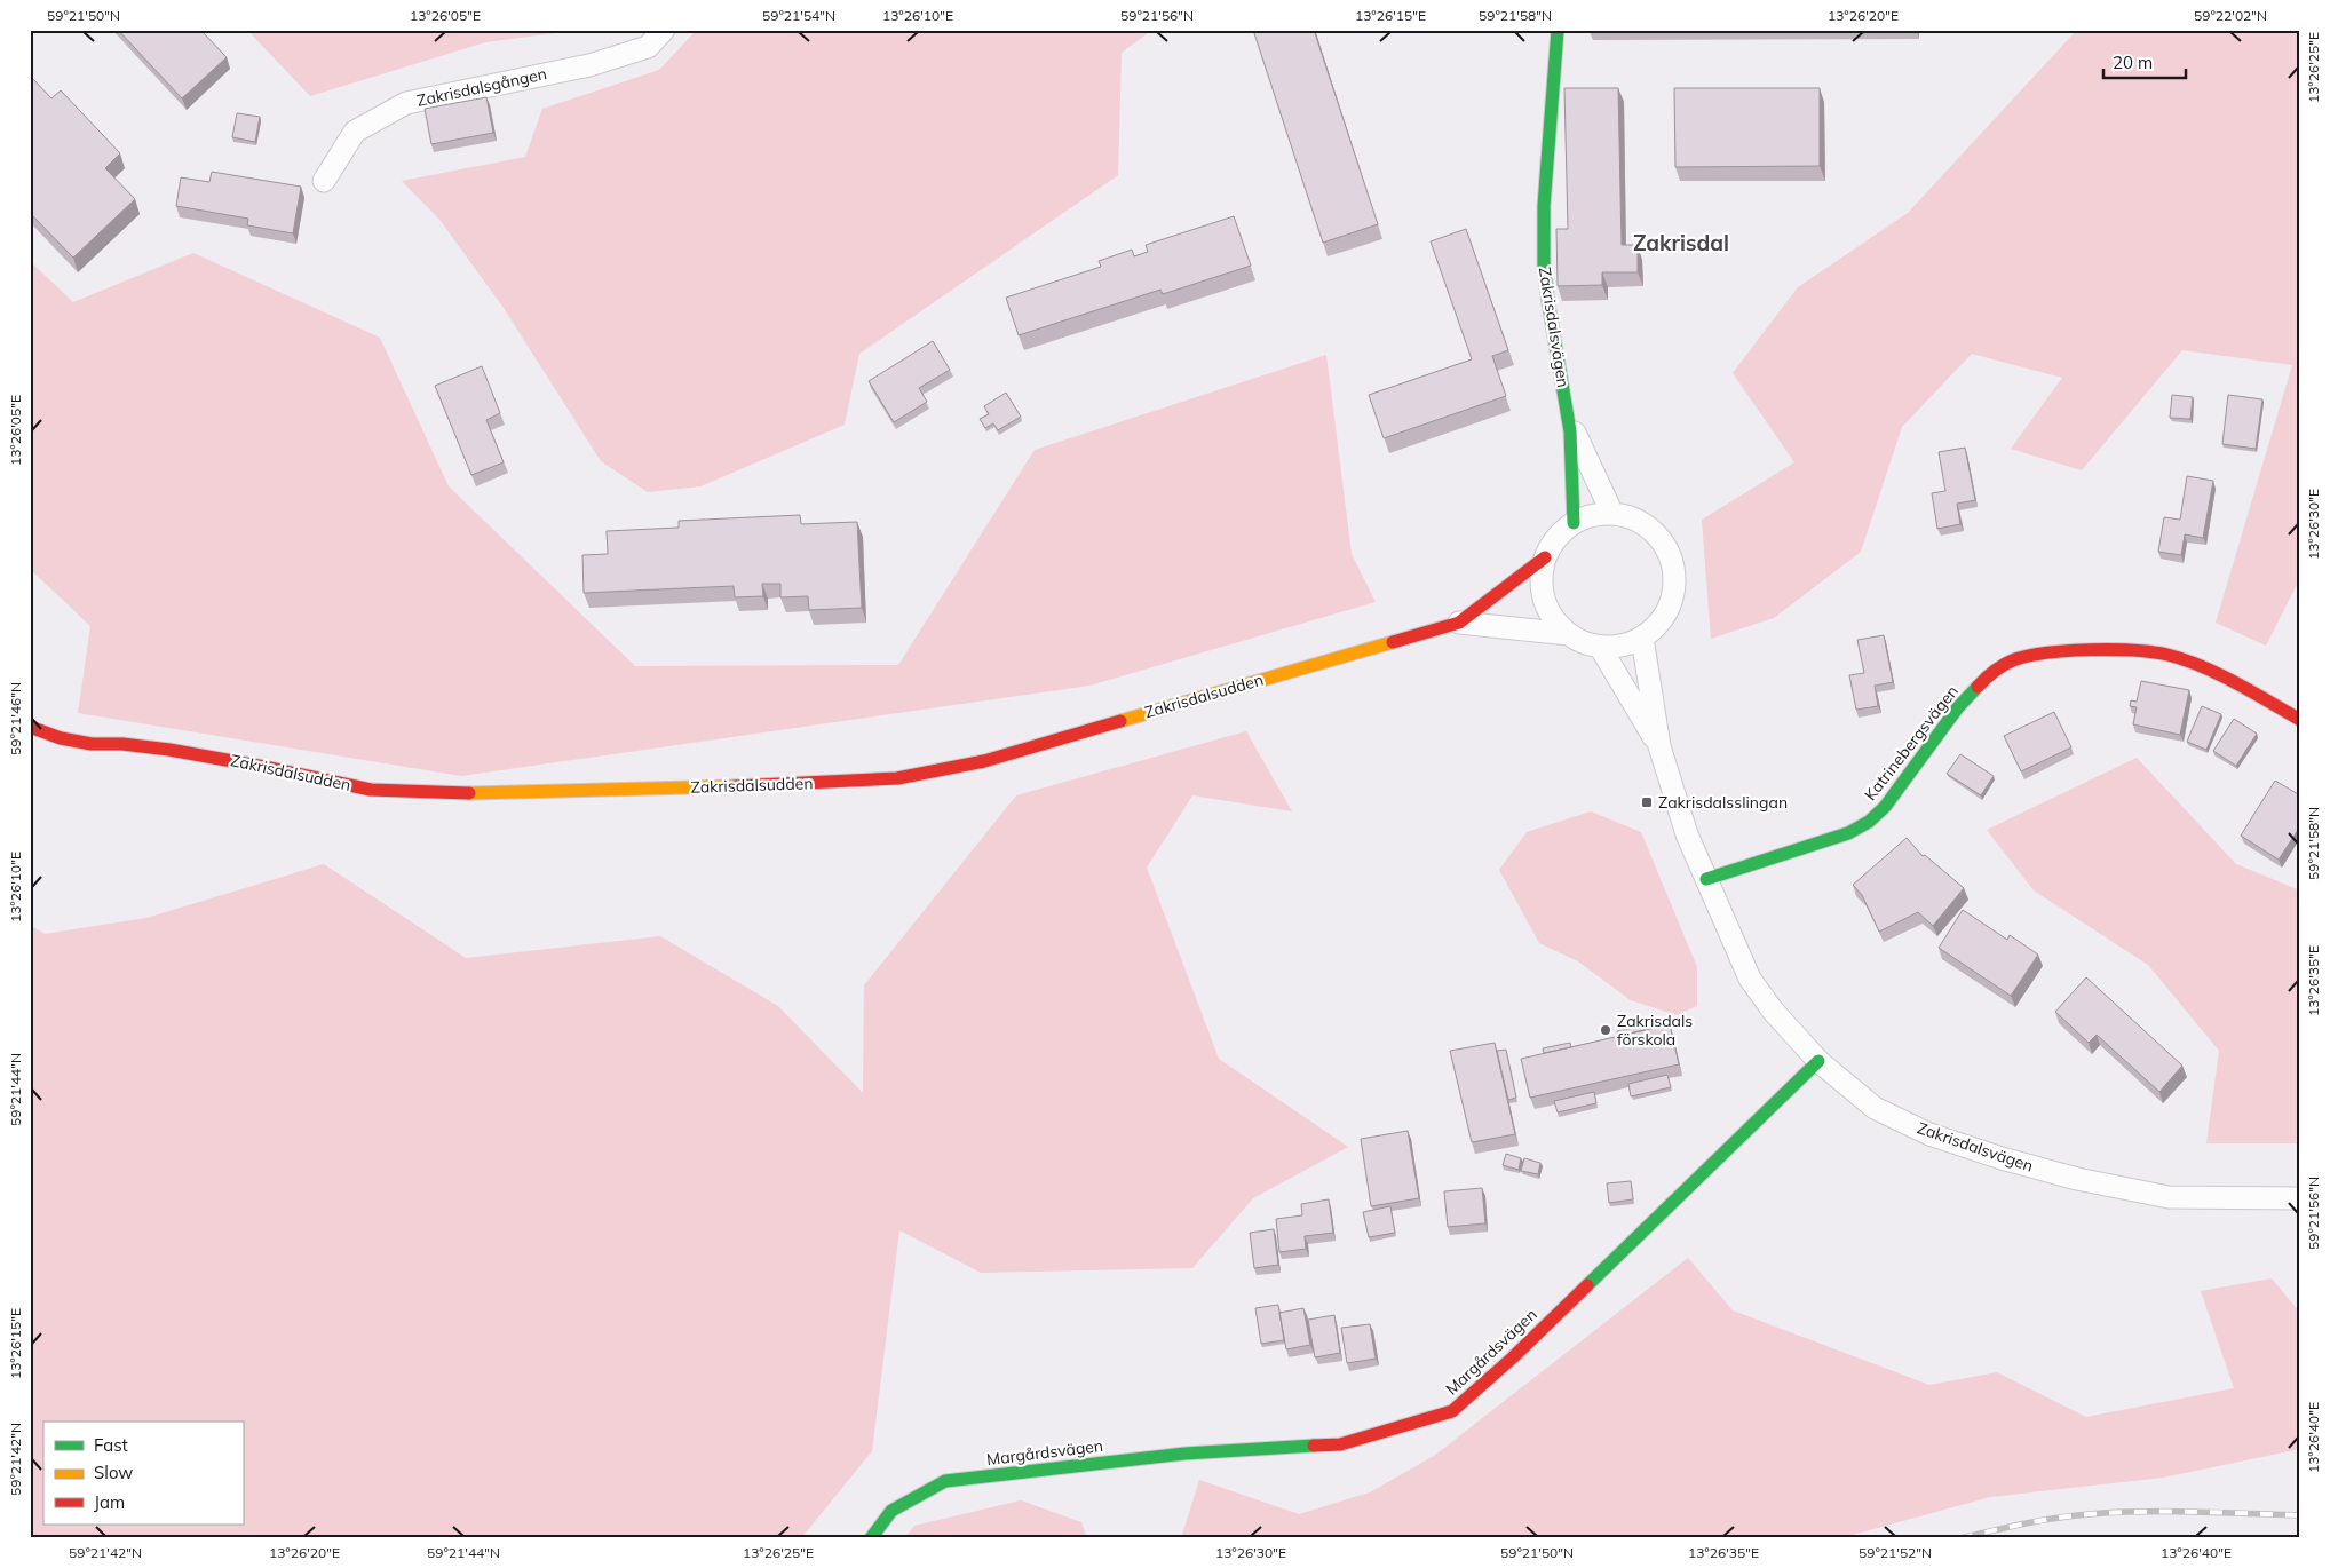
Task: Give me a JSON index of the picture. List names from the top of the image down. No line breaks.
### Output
{"streets":{"street":["Zakrisdalsgången","Zakrisdalsvägen","Zakrisdalsudden","Katrinebergsvägen","Margårdsvägen"]},"crossings":[["Zakrisdalsvägen","Zakrisdalsudden"],["Zakrisdalsvägen","Katrinebergsvägen"],["Zakrisdalsvägen","Margårdsvägen"]],"districts":["Zakrisdal"],"places":{"transit":["Zakrisdalsslingan"],"other":["Zakrisdals förskola"]},"legend":["Fast","Slow","Jam"],"scale_bar":"20 m","coordinates":["59°21'50\"N","13°26'05\"E","59°21'54\"N","13°26'10\"E","59°21'56\"N","13°26'15\"E","59°21'58\"N","13°26'20\"E","59°22'02\"N","13°26'25\"E","13°26'30\"E","59°21'46\"N","13°26'35\"E","59°21'44\"N","13°26'40\"E","59°21'42\"N","59°21'52\"N"]}
